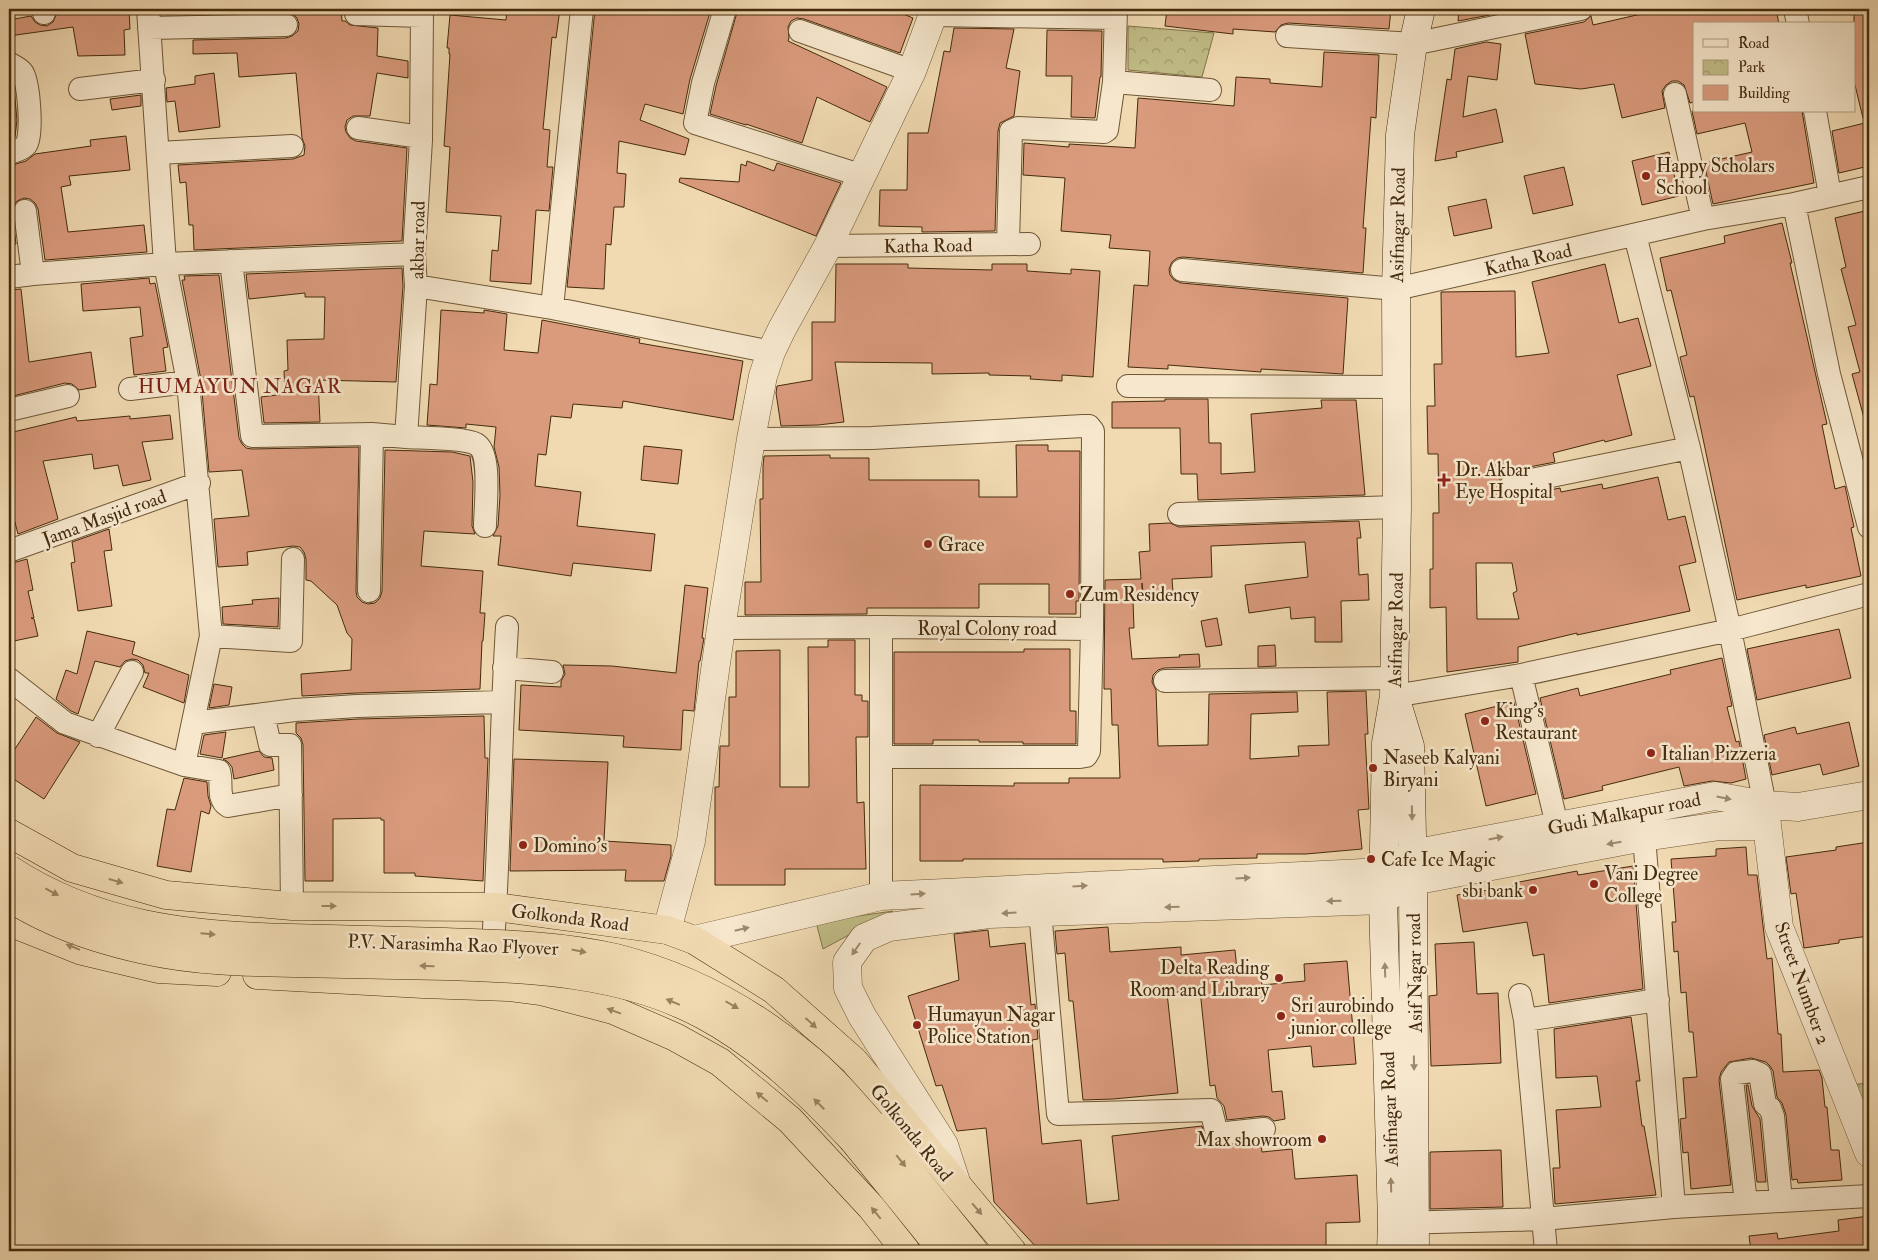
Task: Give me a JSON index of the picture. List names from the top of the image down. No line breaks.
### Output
{"streets":{"highway":["Golkonda Road","P.V. Narasimha Rao Flyover"],"street":["Asifnagar Road","akbar road","Katha Road","Jama Masjid road","Royal Colony road","Gudi Malkapur road","Asif Nagar road","Street Number 2"]},"crossings":[["Asifnagar Road","Katha Road"],["Asifnagar Road","Gudi Malkapur road"],["Asifnagar Road","Asif Nagar road"],["Gudi Malkapur road","Asif Nagar road"],["Gudi Malkapur road","Street Number 2"]],"districts":["HUMAYUN NAGAR"],"places":{"other":["Happy Scholars School","Grace","Zum Residency","King’s Restaurant","Italian Pizzeria","Naseeb Kalyani Biryani","Domino's","Cafe Ice Magic","Vani Degree College","sbi bank","Delta Reading Room and Library","Sri aurobindo junior college","Humayun Nagar Police Station","Max showroom"],"health":["Dr. Akbar Eye Hospital"]},"legend":["Road","Park","Building"]}
